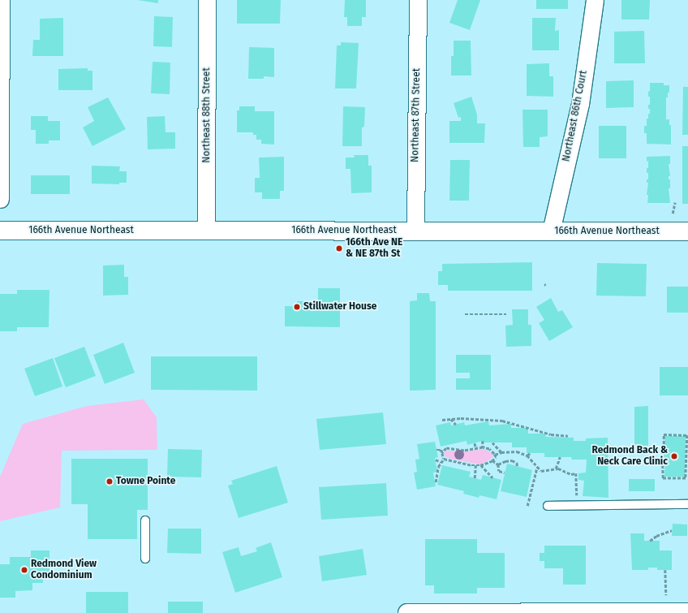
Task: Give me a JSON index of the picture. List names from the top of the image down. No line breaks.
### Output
{"streets":{"street":["Northeast 88th Street","Northeast 87th Street","Northeast 86th Court","166th Avenue Northeast"]},"crossings":[["Northeast 88th Street","166th Avenue Northeast"],["Northeast 87th Street","166th Avenue Northeast"],["Northeast 86th Court","166th Avenue Northeast"]],"places":["166th Ave NE & NE 87th St","Stillwater House","Redmond Back & Neck Care Clinic","Towne Pointe","Redmond View Condominium"]}
